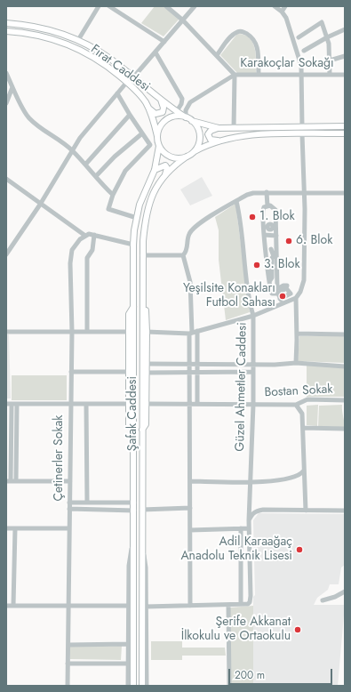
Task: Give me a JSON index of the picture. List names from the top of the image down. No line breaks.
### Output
{"streets":{"main road":["Fırat Caddesi","Şafak Caddesi"],"street":["Karakoçlar Sokağı","Güzel Ahmetler Caddesi","Bostan Sokak","Çetinerler Sokak"]},"crossings":[["Karakoçlar Sokağı","Fırat Caddesi"],["Karakoçlar Sokağı","Şafak Caddesi"],["Fırat Caddesi","Şafak Caddesi"],["Güzel Ahmetler Caddesi","Bostan Sokak"]],"places":["1. Blok","6. Blok","3. Blok","Yeşilsite Konakları Futbol Sahası","Adil Karaağaç Anadolu Teknik Lisesi","Şerife Akkanat İlkokulu ve Ortaokulu"],"scale_bar":"200 m"}
